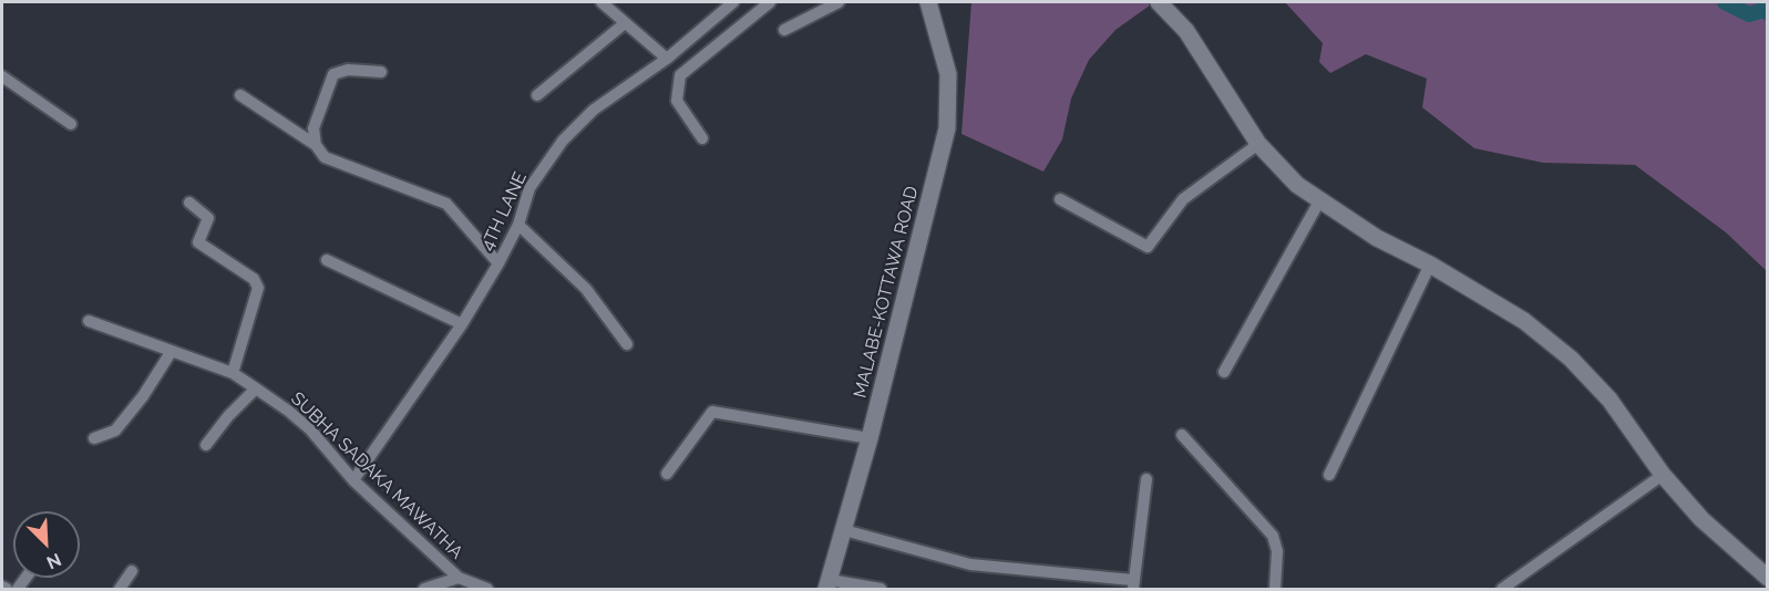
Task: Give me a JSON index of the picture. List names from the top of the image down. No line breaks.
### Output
{"streets":{"street":["4TH LANE","MALABE-KOTTAWA ROAD","SUBHA SADAKA MAWATHA"]},"crossings":[["4TH LANE","SUBHA SADAKA MAWATHA"]],"north":"bottom right"}
